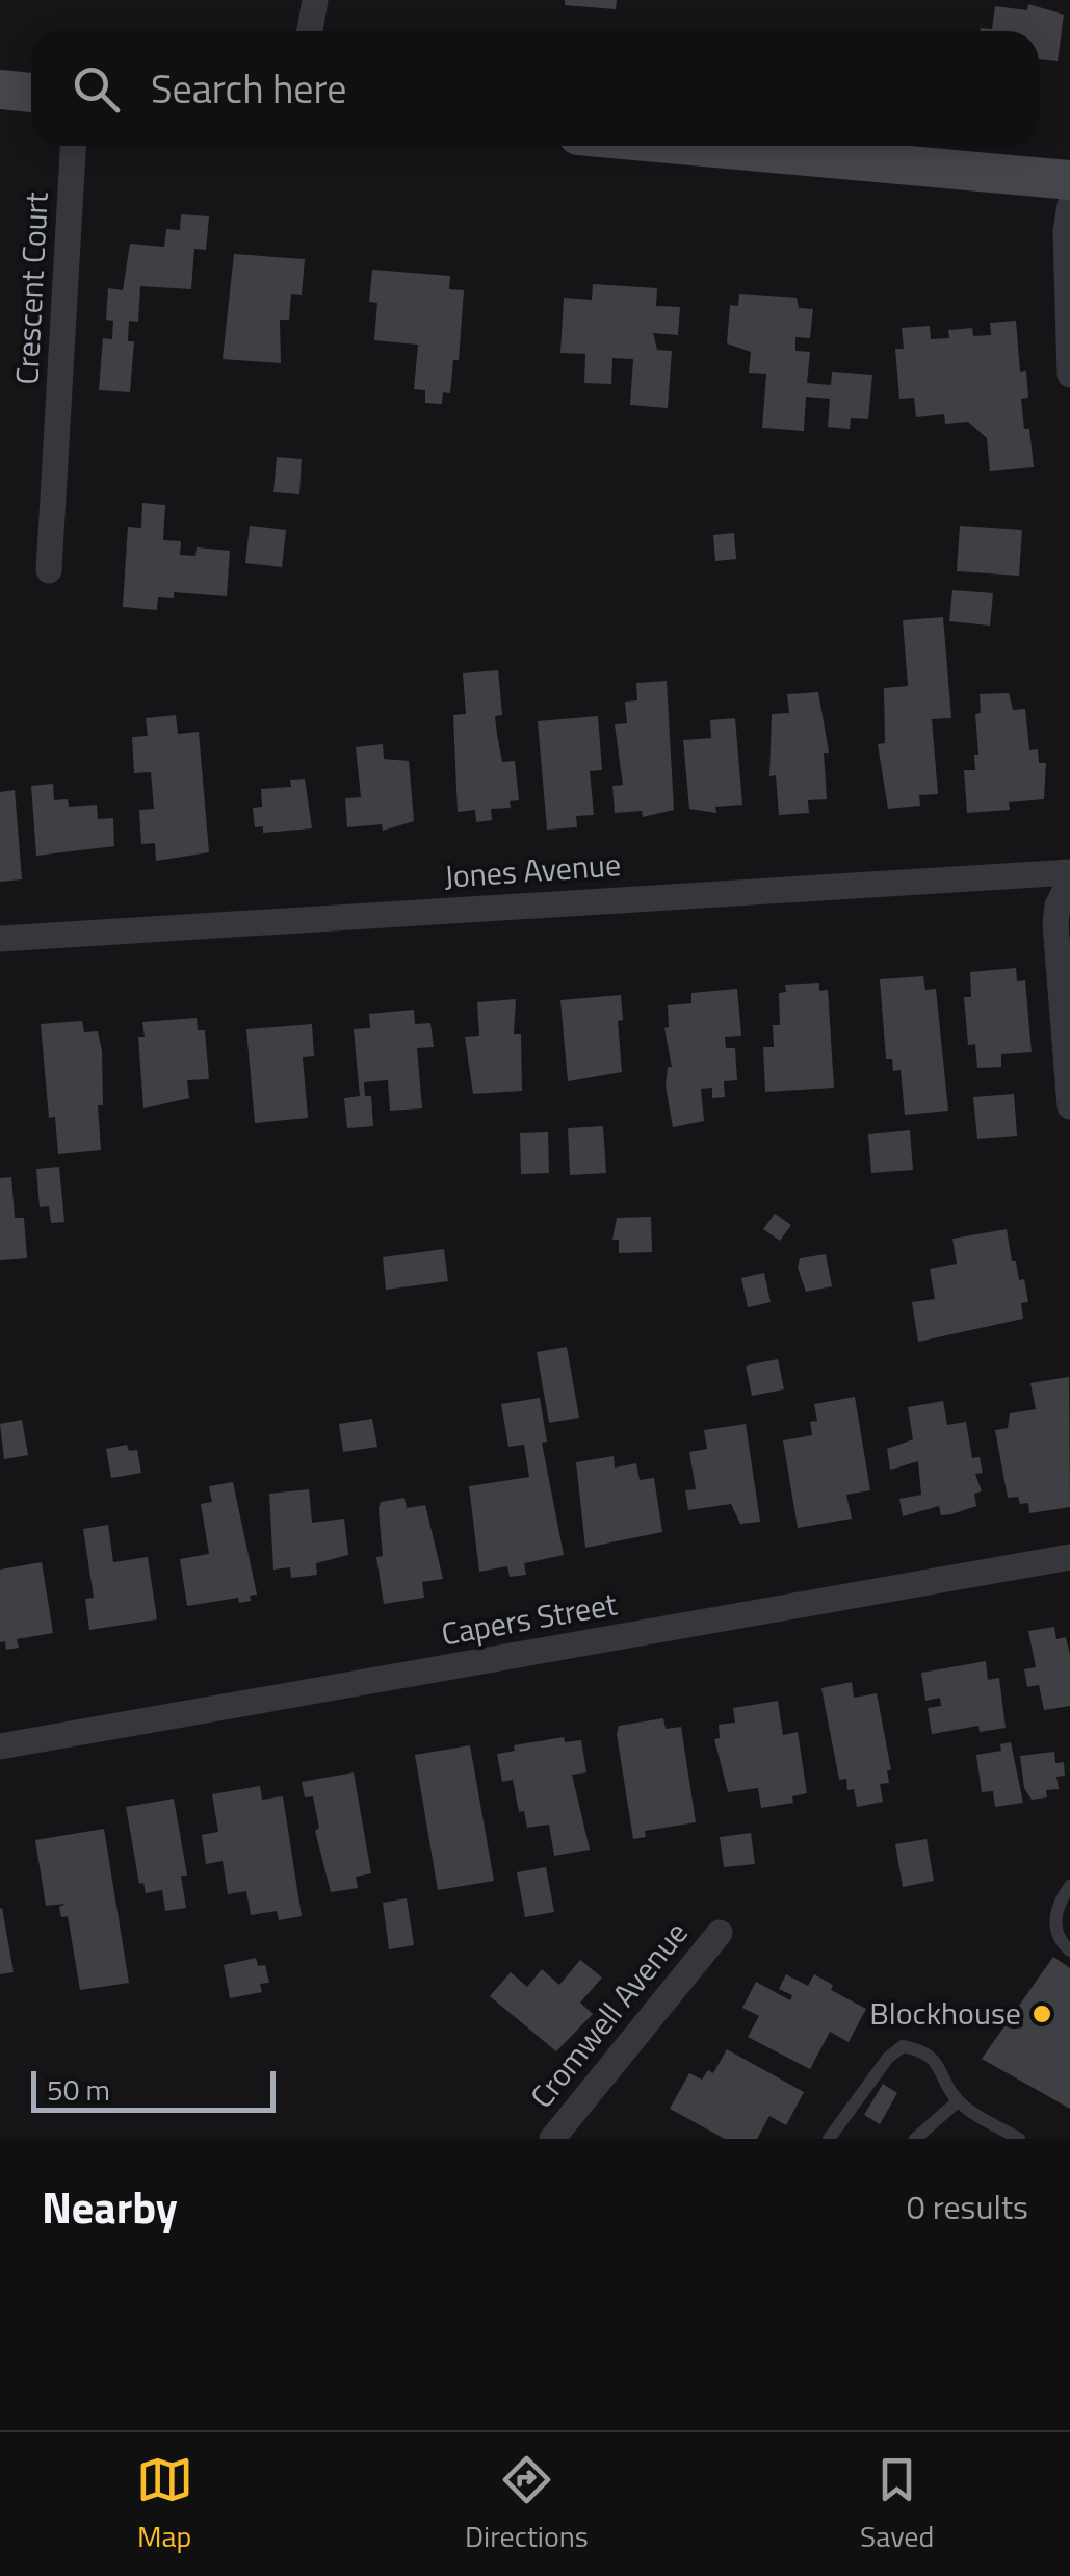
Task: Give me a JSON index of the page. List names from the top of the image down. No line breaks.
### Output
{"streets":{"street":["Crescent Court","Jones Avenue","Capers Street","Cromwell Avenue"]},"places":["Blockhouse"],"scale_bar":"50 m","page":{"search":"Search here","scale":"50 m","heading":["Nearby","0 results"],"nav":["Map","Directions","Saved"]}}
